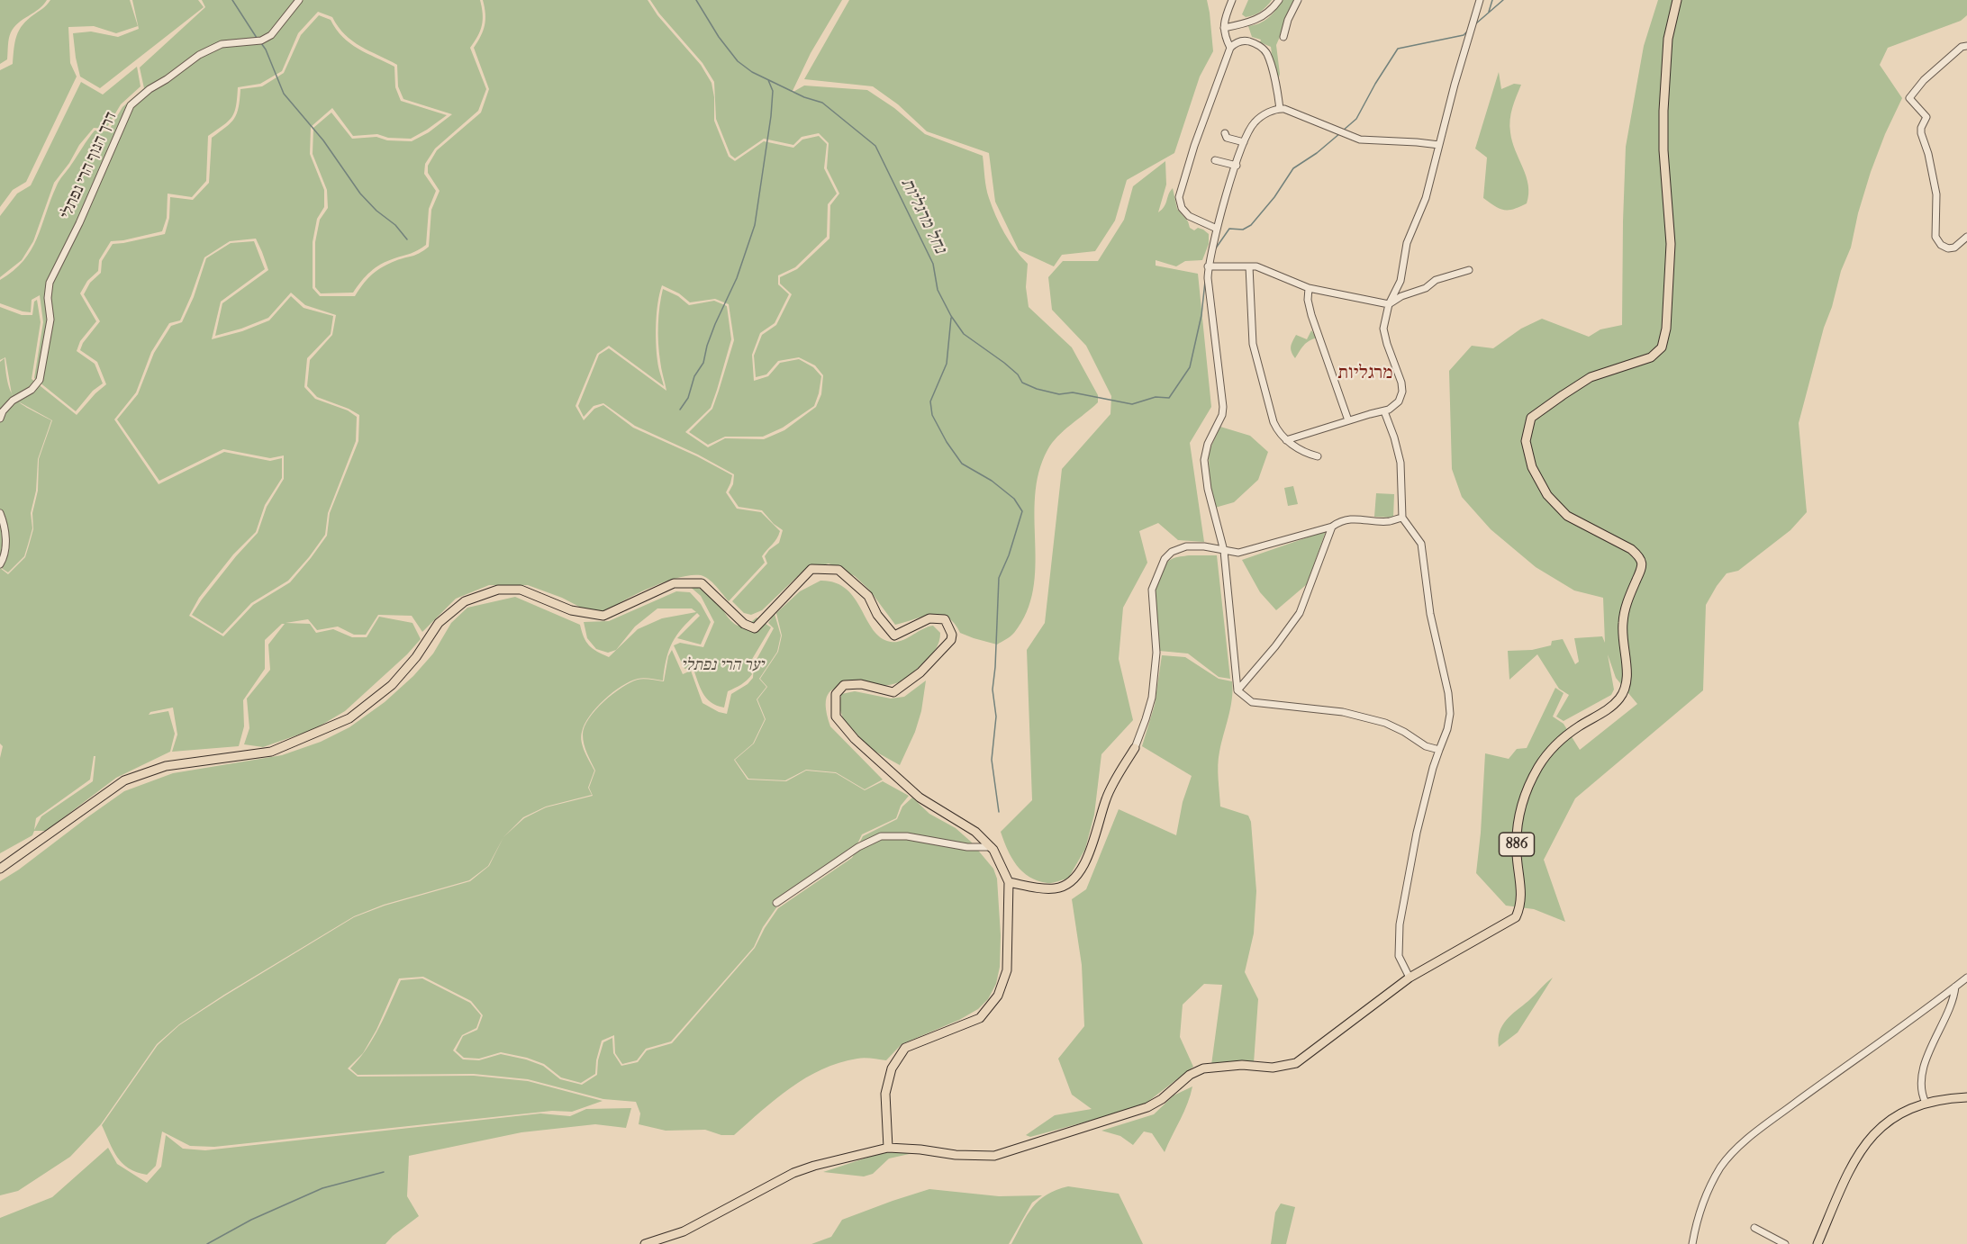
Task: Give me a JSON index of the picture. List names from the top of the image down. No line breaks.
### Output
{"streets":{"main road":["886"],"street":["דרך הנוף הרי נפתלי"]},"districts":["מרגליות"],"water":["נחל מרגליות"],"parks":["יער הרי נפתלי"]}
